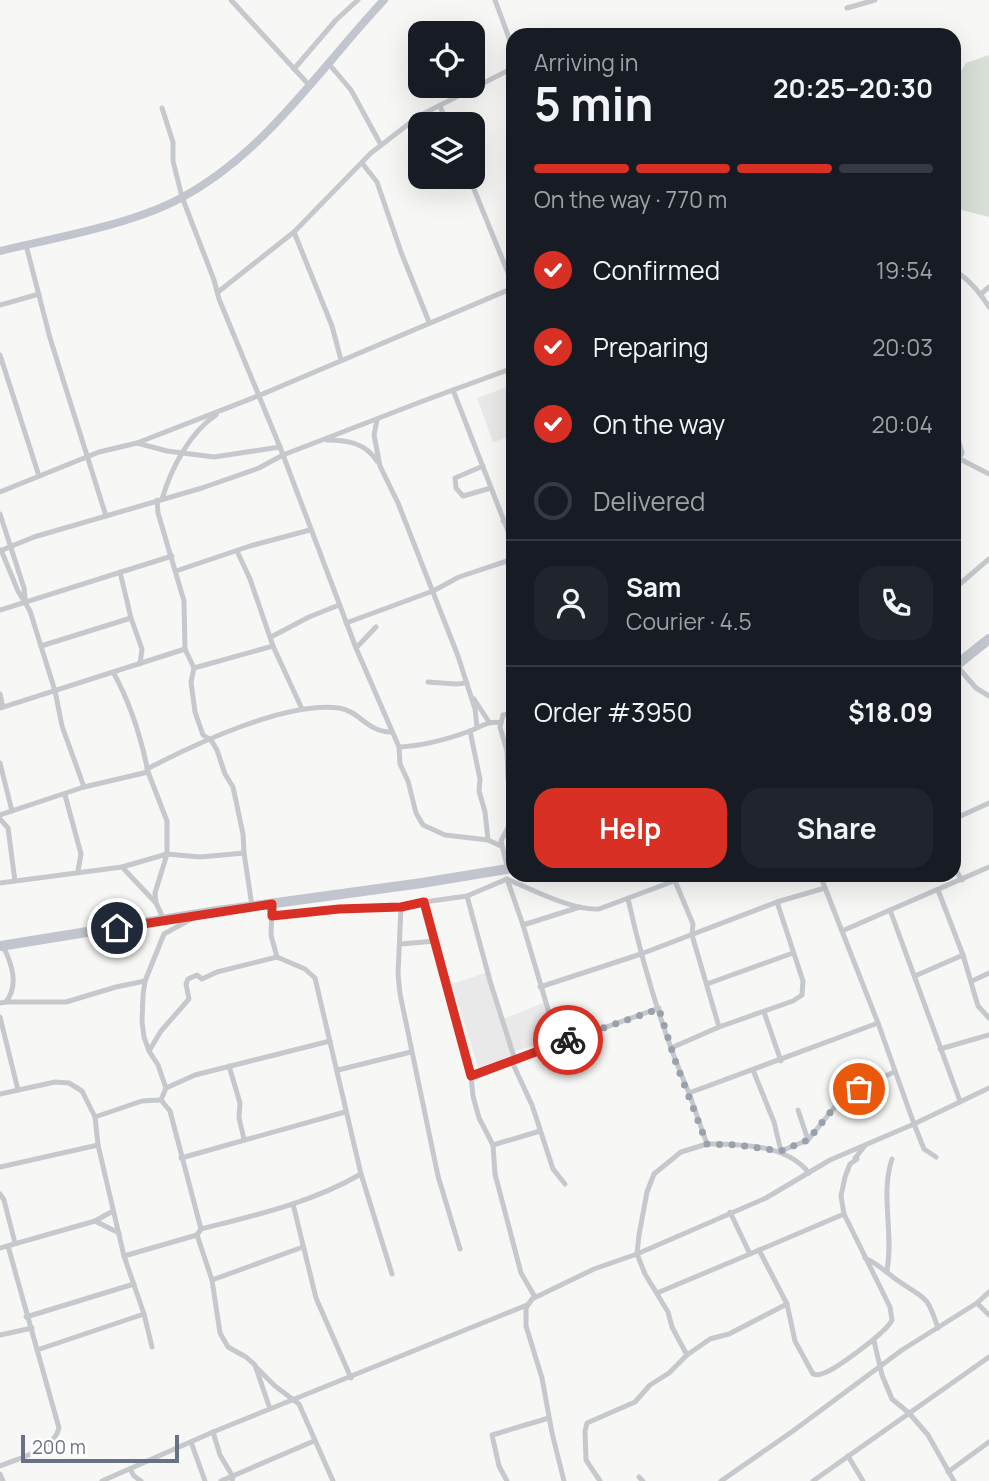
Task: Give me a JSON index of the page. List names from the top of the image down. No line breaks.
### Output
{"scale_bar":"200 m","page":{"heading":["5 min","Arriving in","20:25–20:30"],"panel":["Sam","Courier · 4.5","Order #3950","$18.09"],"bar":"On the way · 770 m","list":[["Confirmed","19:54"],["Preparing","20:03"],["On the way","20:04"],"Delivered"],"buttons":["Help","Share"],"scale":"200 m"}}
